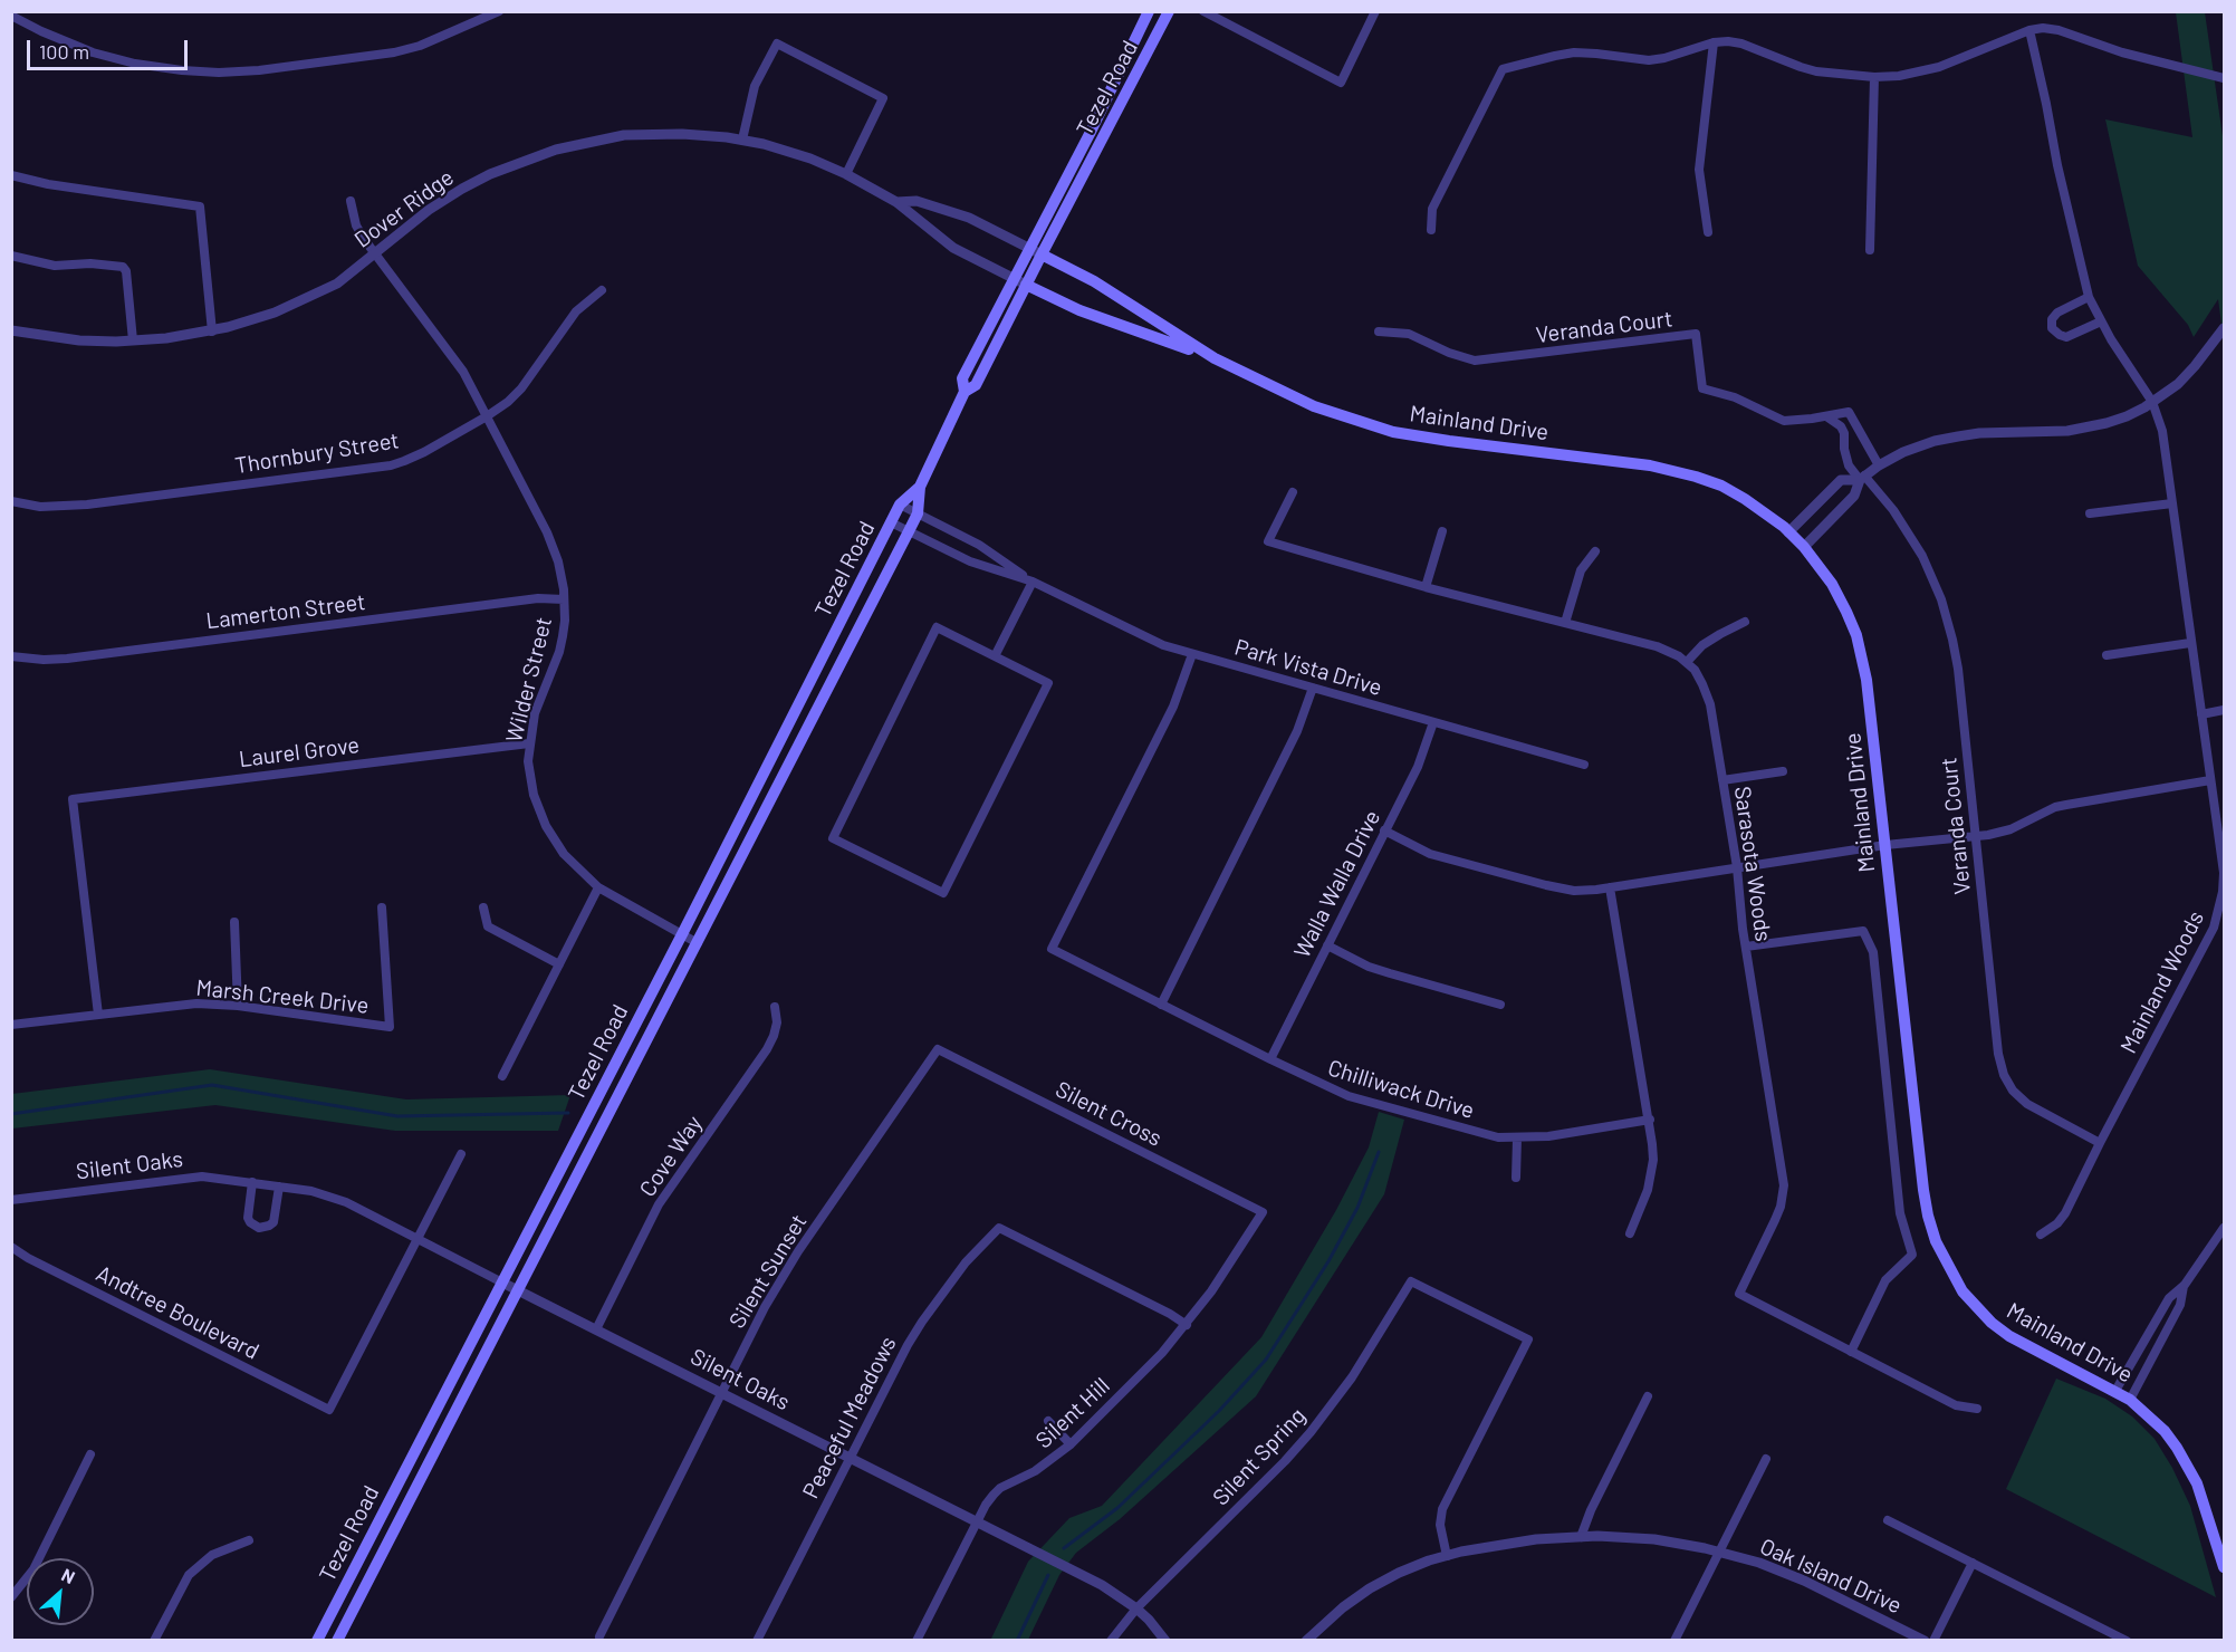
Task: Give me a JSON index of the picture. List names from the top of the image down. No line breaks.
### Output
{"streets":{"main road":["Tezel Road","Mainland Drive"],"street":["Dover Ridge","Veranda Court","Thornbury Street","Lamerton Street","Park Vista Drive","Wilder Street","Laurel Grove","Sarasota Woods","Walla Walla Drive","Mainland Woods","Marsh Creek Drive","Chilliwack Drive","Silent Cross","Cove Way","Silent Oaks","Silent Sunset","Andtree Boulevard","Silent Hill","Peaceful Meadows","Silent Spring","Oak Island Drive"]},"crossings":[["Tezel Road","Dover Ridge"],["Tezel Road","Mainland Drive"],["Tezel Road","Park Vista Drive"],["Tezel Road","Wilder Street"],["Tezel Road","Silent Oaks"],["Dover Ridge","Mainland Drive"],["Dover Ridge","Wilder Street"],["Veranda Court","Mainland Woods"],["Thornbury Street","Wilder Street"],["Lamerton Street","Wilder Street"],["Park Vista Drive","Walla Walla Drive"],["Park Vista Drive","Chilliwack Drive"],["Wilder Street","Laurel Grove"],["Laurel Grove","Marsh Creek Drive"],["Walla Walla Drive","Chilliwack Drive"],["Silent Cross","Silent Sunset"],["Silent Cross","Silent Hill"],["Cove Way","Silent Oaks"],["Silent Oaks","Silent Sunset"],["Silent Oaks","Andtree Boulevard"],["Silent Oaks","Silent Hill"],["Silent Oaks","Peaceful Meadows"],["Silent Oaks","Silent Spring"],["Silent Hill","Peaceful Meadows"],["Silent Spring","Oak Island Drive"]],"scale_bar":"100 m","north":"top right"}
